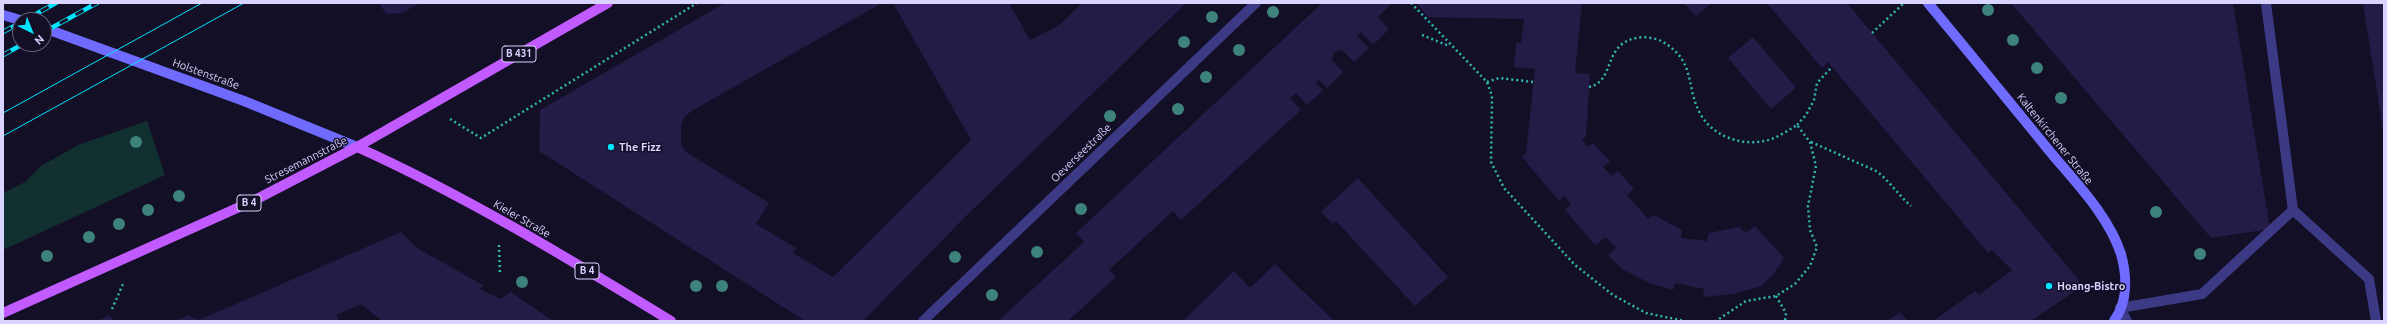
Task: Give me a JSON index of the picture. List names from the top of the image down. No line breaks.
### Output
{"streets":{"main road":["B 431","Stresemannstraße","B 4","Kieler Straße"],"street":["Holstenstraße","Kaltenkirchener Straße","Oeverseestraße"]},"crossings":[["Holstenstraße","Stresemannstraße"],["Holstenstraße","Kieler Straße"],["Stresemannstraße","Kieler Straße"]],"places":["The Fizz","Hoang-Bistro"],"north":"bottom right"}
